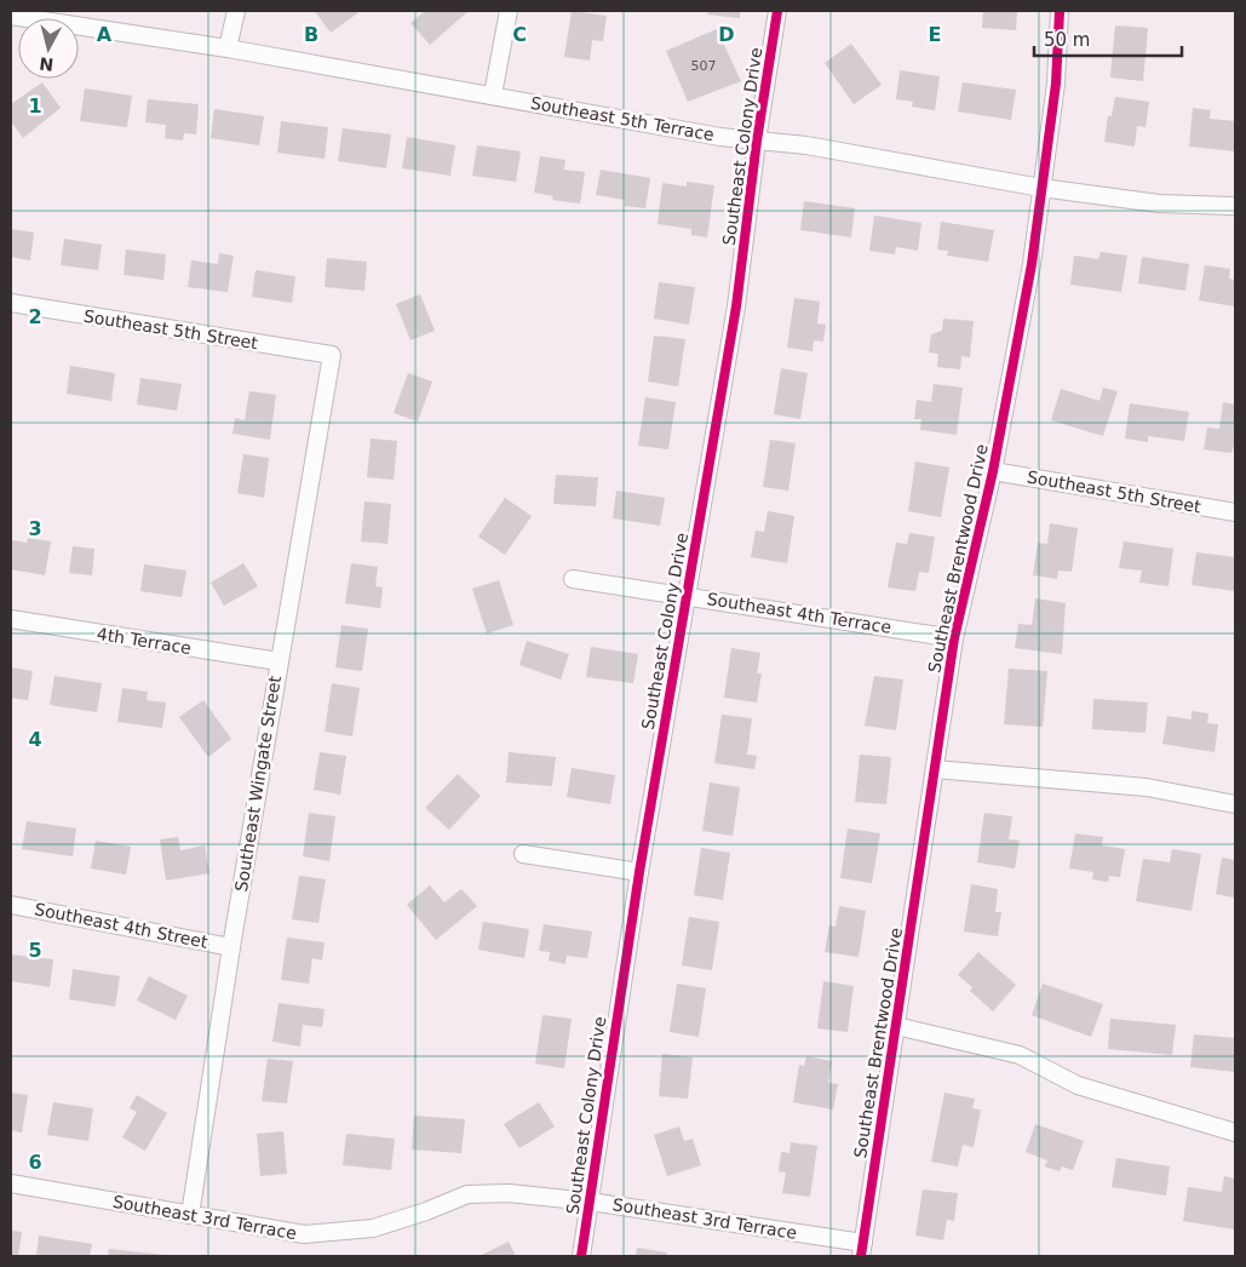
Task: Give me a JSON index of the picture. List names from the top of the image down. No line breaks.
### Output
{"streets":{"street":["Southeast 5th Terrace","Southeast Colony Drive","Southeast 5th Street","Southeast Brentwood Drive","Southeast 4th Terrace","4th Terrace","Southeast Wingate Street","Southeast 4th Street","Southeast 3rd Terrace"]},"crossings":[["Southeast 5th Terrace","Southeast Colony Drive"],["Southeast 5th Terrace","Southeast Brentwood Drive"],["Southeast Colony Drive","Southeast 4th Terrace"],["Southeast Colony Drive","Southeast 3rd Terrace"],["Southeast 5th Street","Southeast Brentwood Drive"],["Southeast 5th Street","Southeast Wingate Street"],["Southeast Brentwood Drive","Southeast 4th Terrace"],["Southeast Brentwood Drive","Southeast 3rd Terrace"],["4th Terrace","Southeast Wingate Street"],["Southeast Wingate Street","Southeast 4th Street"],["Southeast Wingate Street","Southeast 3rd Terrace"]],"house_numbers":["507"],"scale_bar":"50 m","north":"bottom","grid":{"columns":["A","B","C","D","E"],"rows":["1","2","3","4","5","6"]}}
